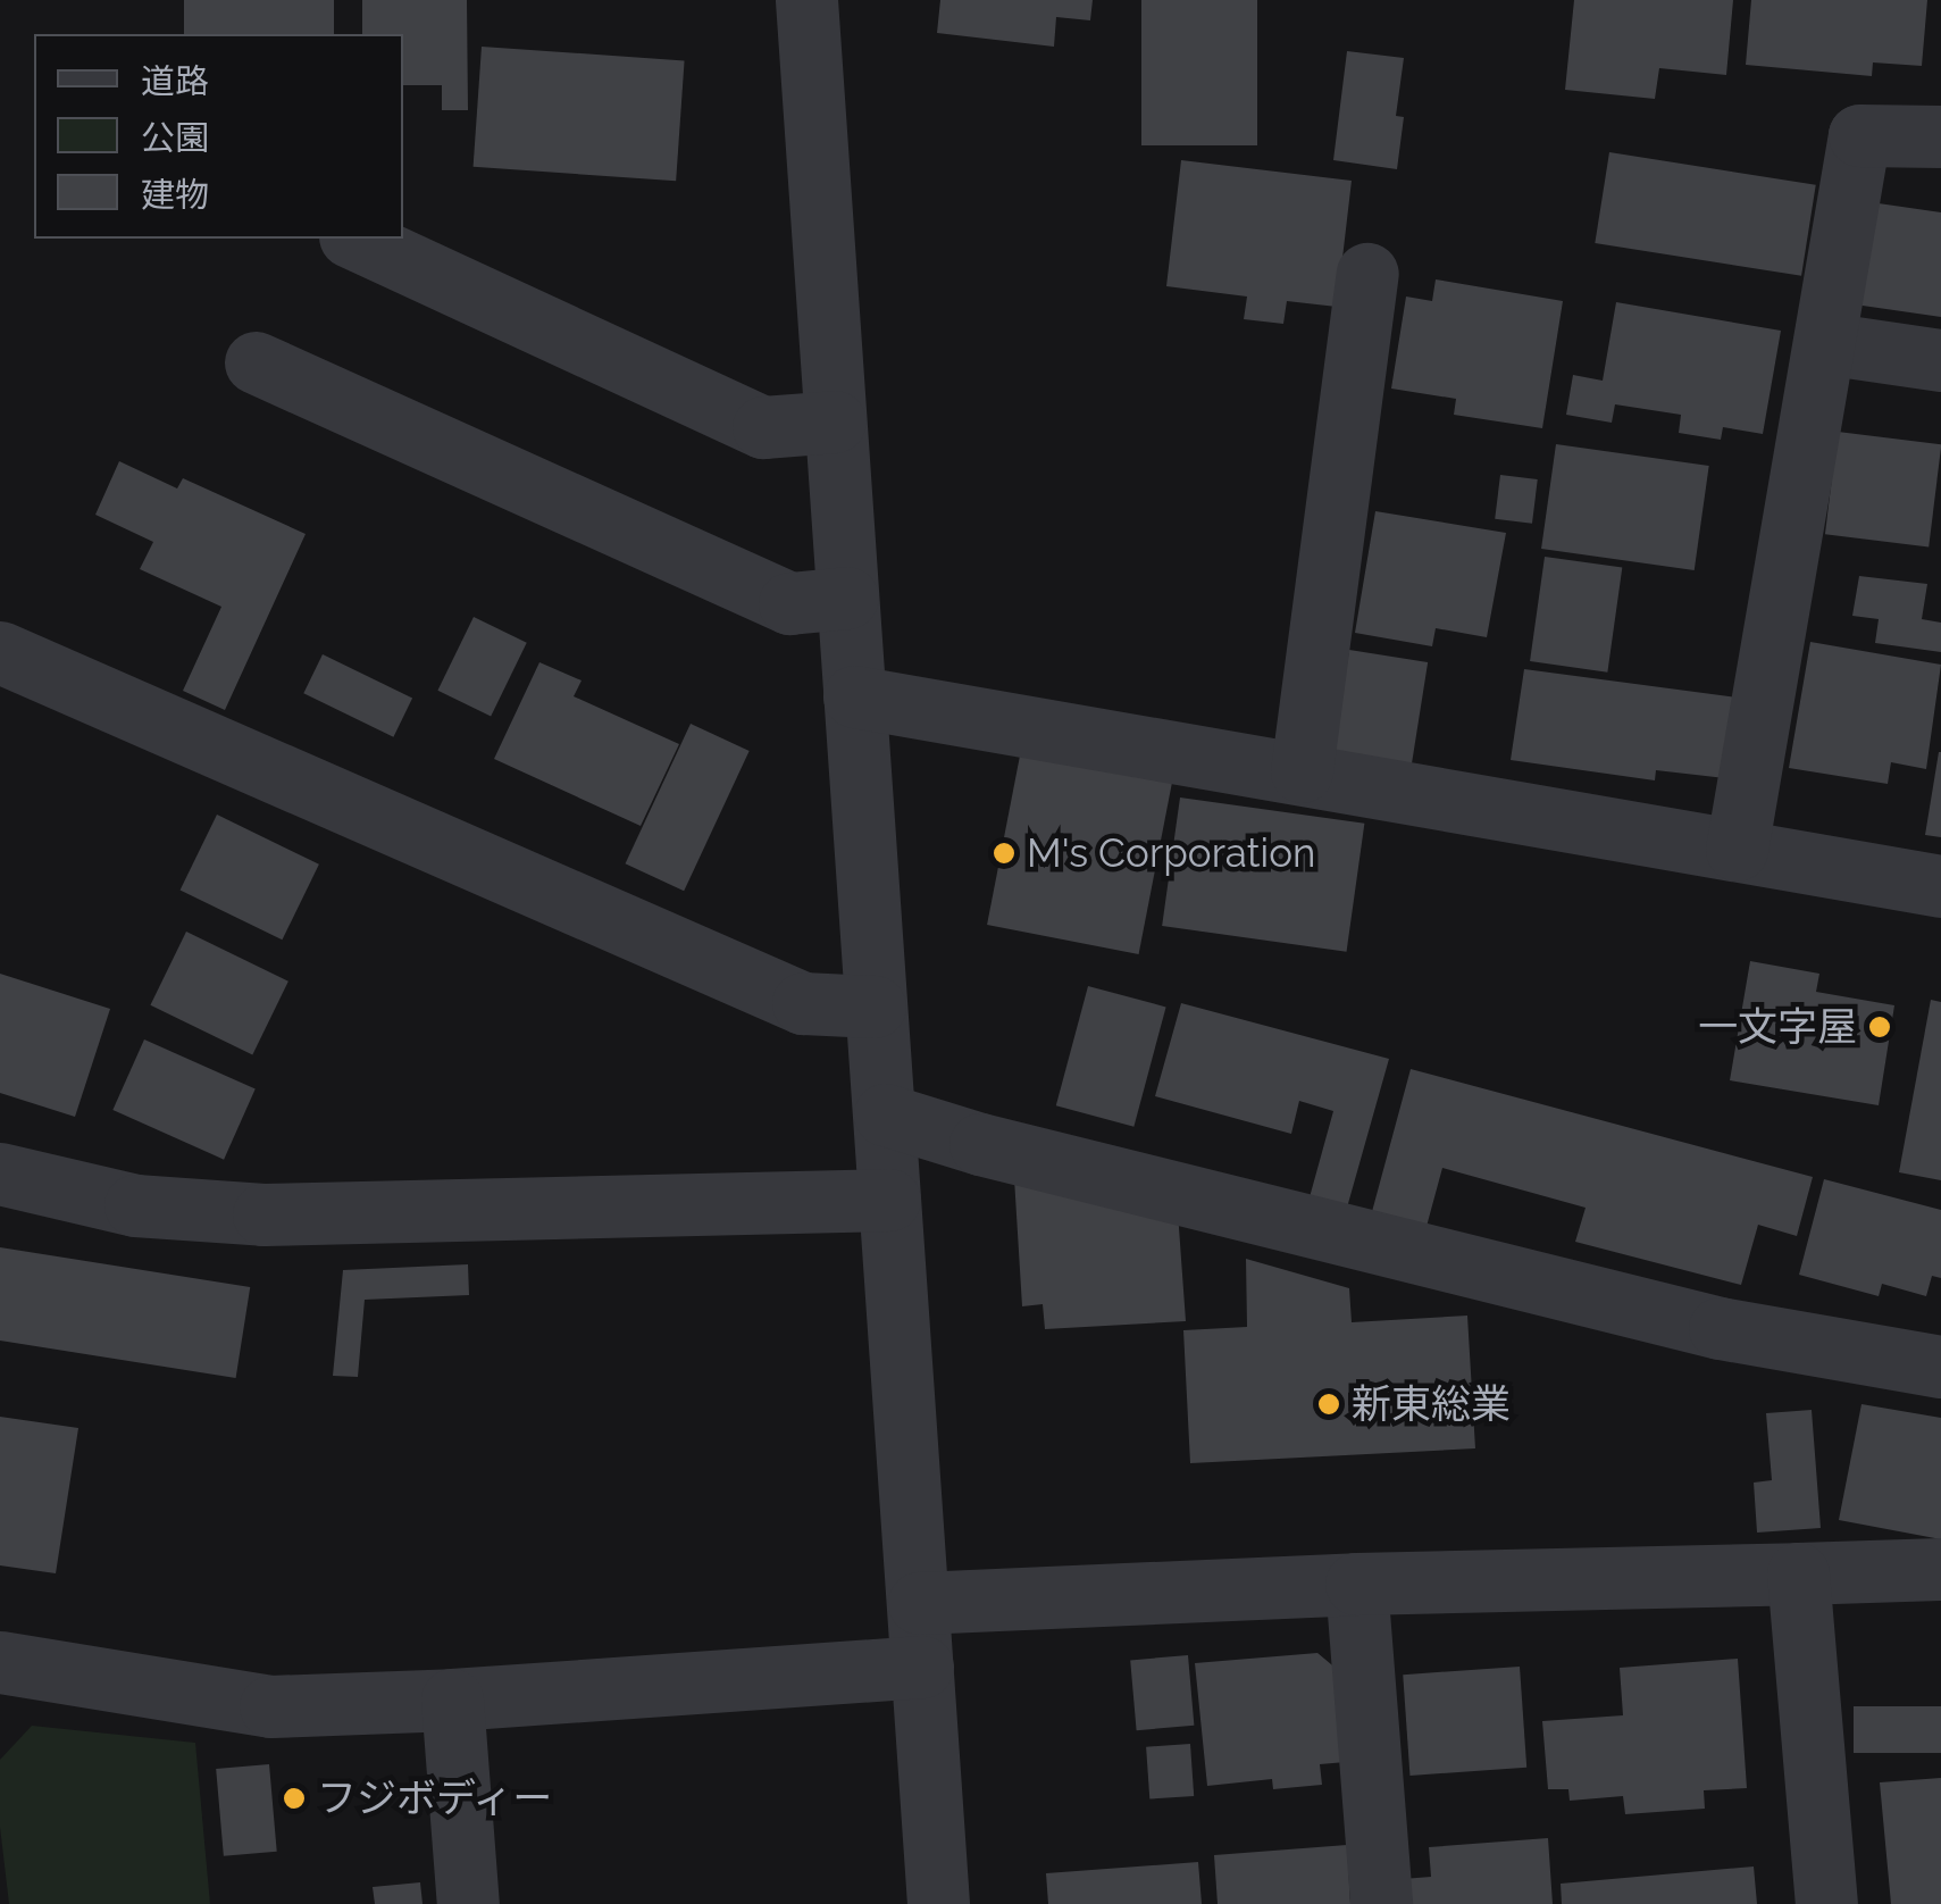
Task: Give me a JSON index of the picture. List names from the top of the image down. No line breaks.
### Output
{"places":["M's Corporation","一文字屋","新東総業","フジボディー"],"legend":["道路","公園","建物"]}
